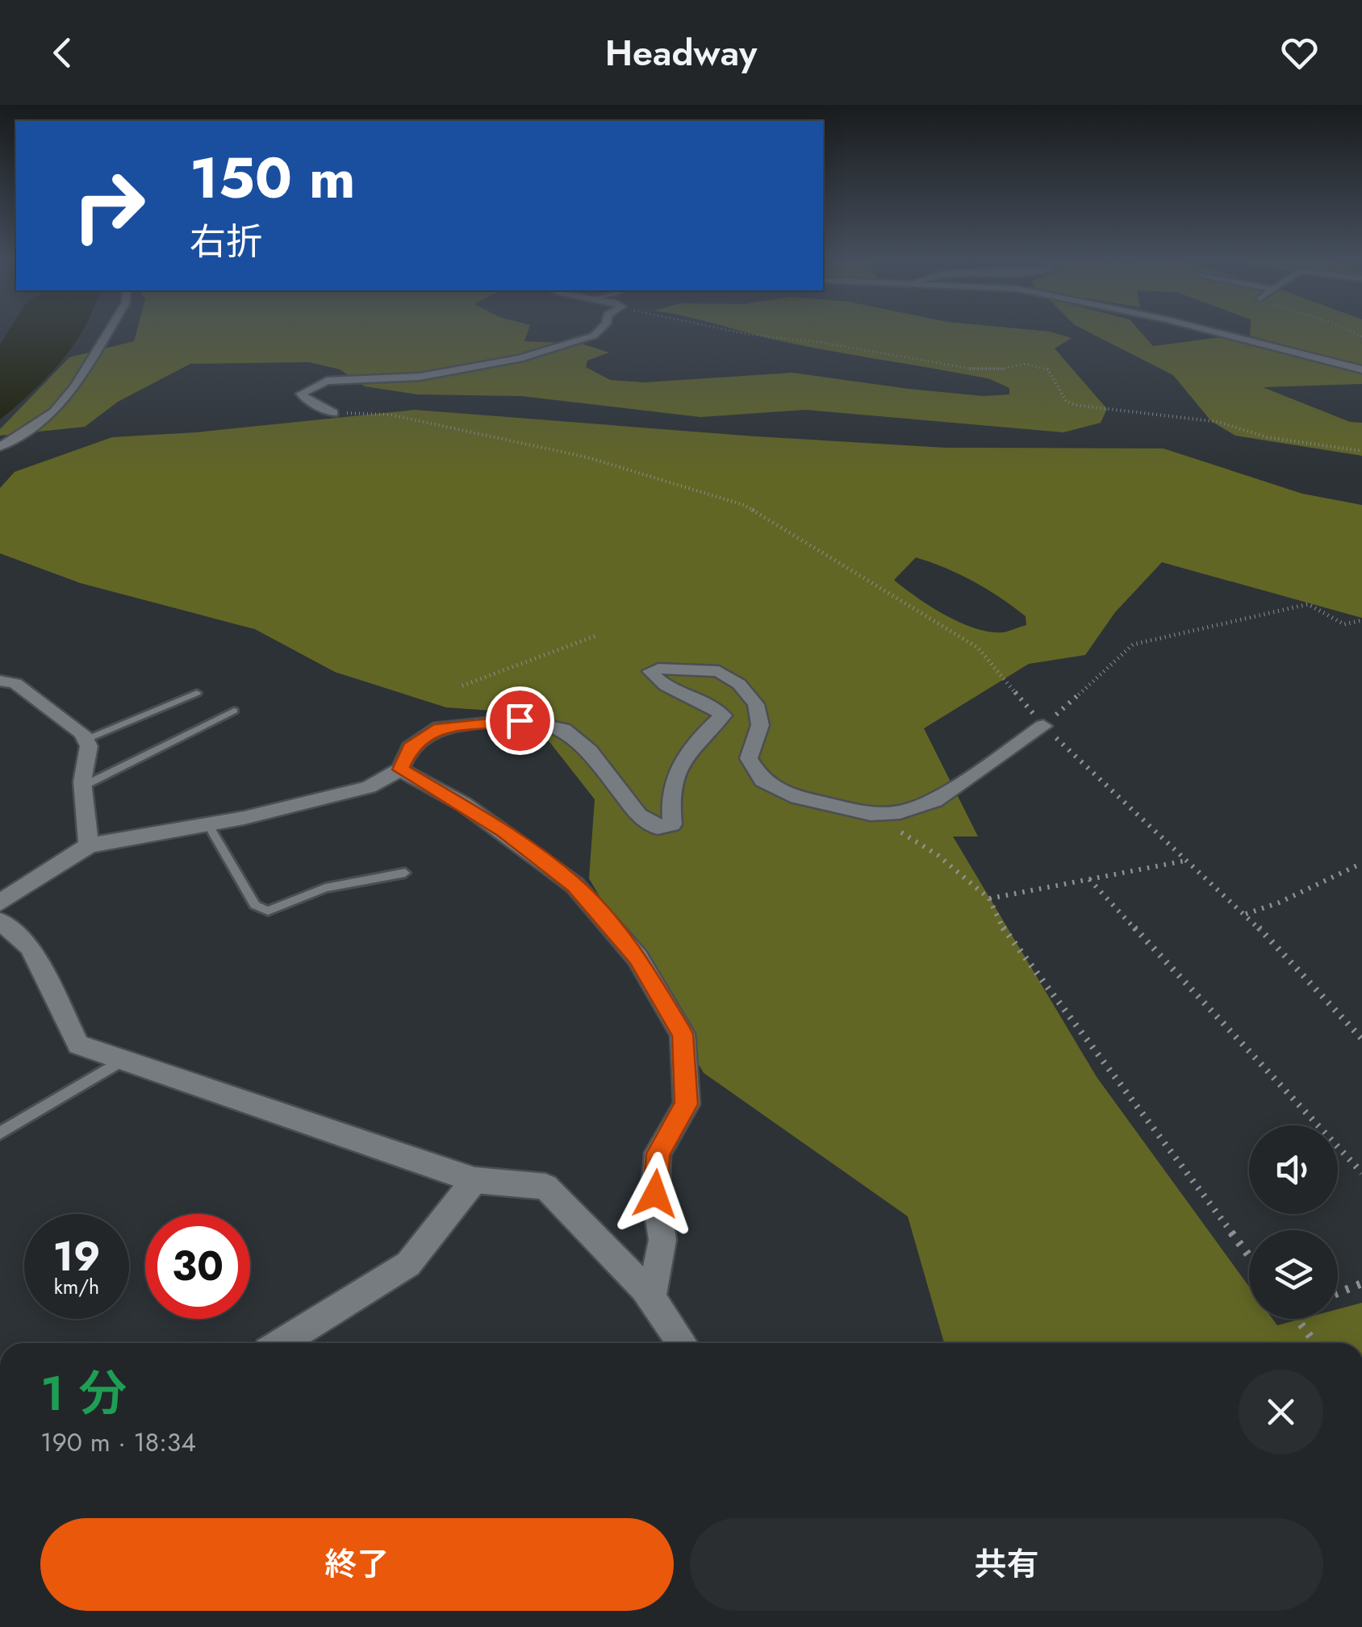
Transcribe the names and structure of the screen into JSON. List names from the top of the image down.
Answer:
{
  "page": {
    "header": "Headway",
    "turn": ["150 m", "右折"],
    "speed": "19 km/h",
    "limit": "30",
    "heading": ["1 分", "190 m · 18:34"],
    "buttons": ["終了", "共有"]
  }
}
